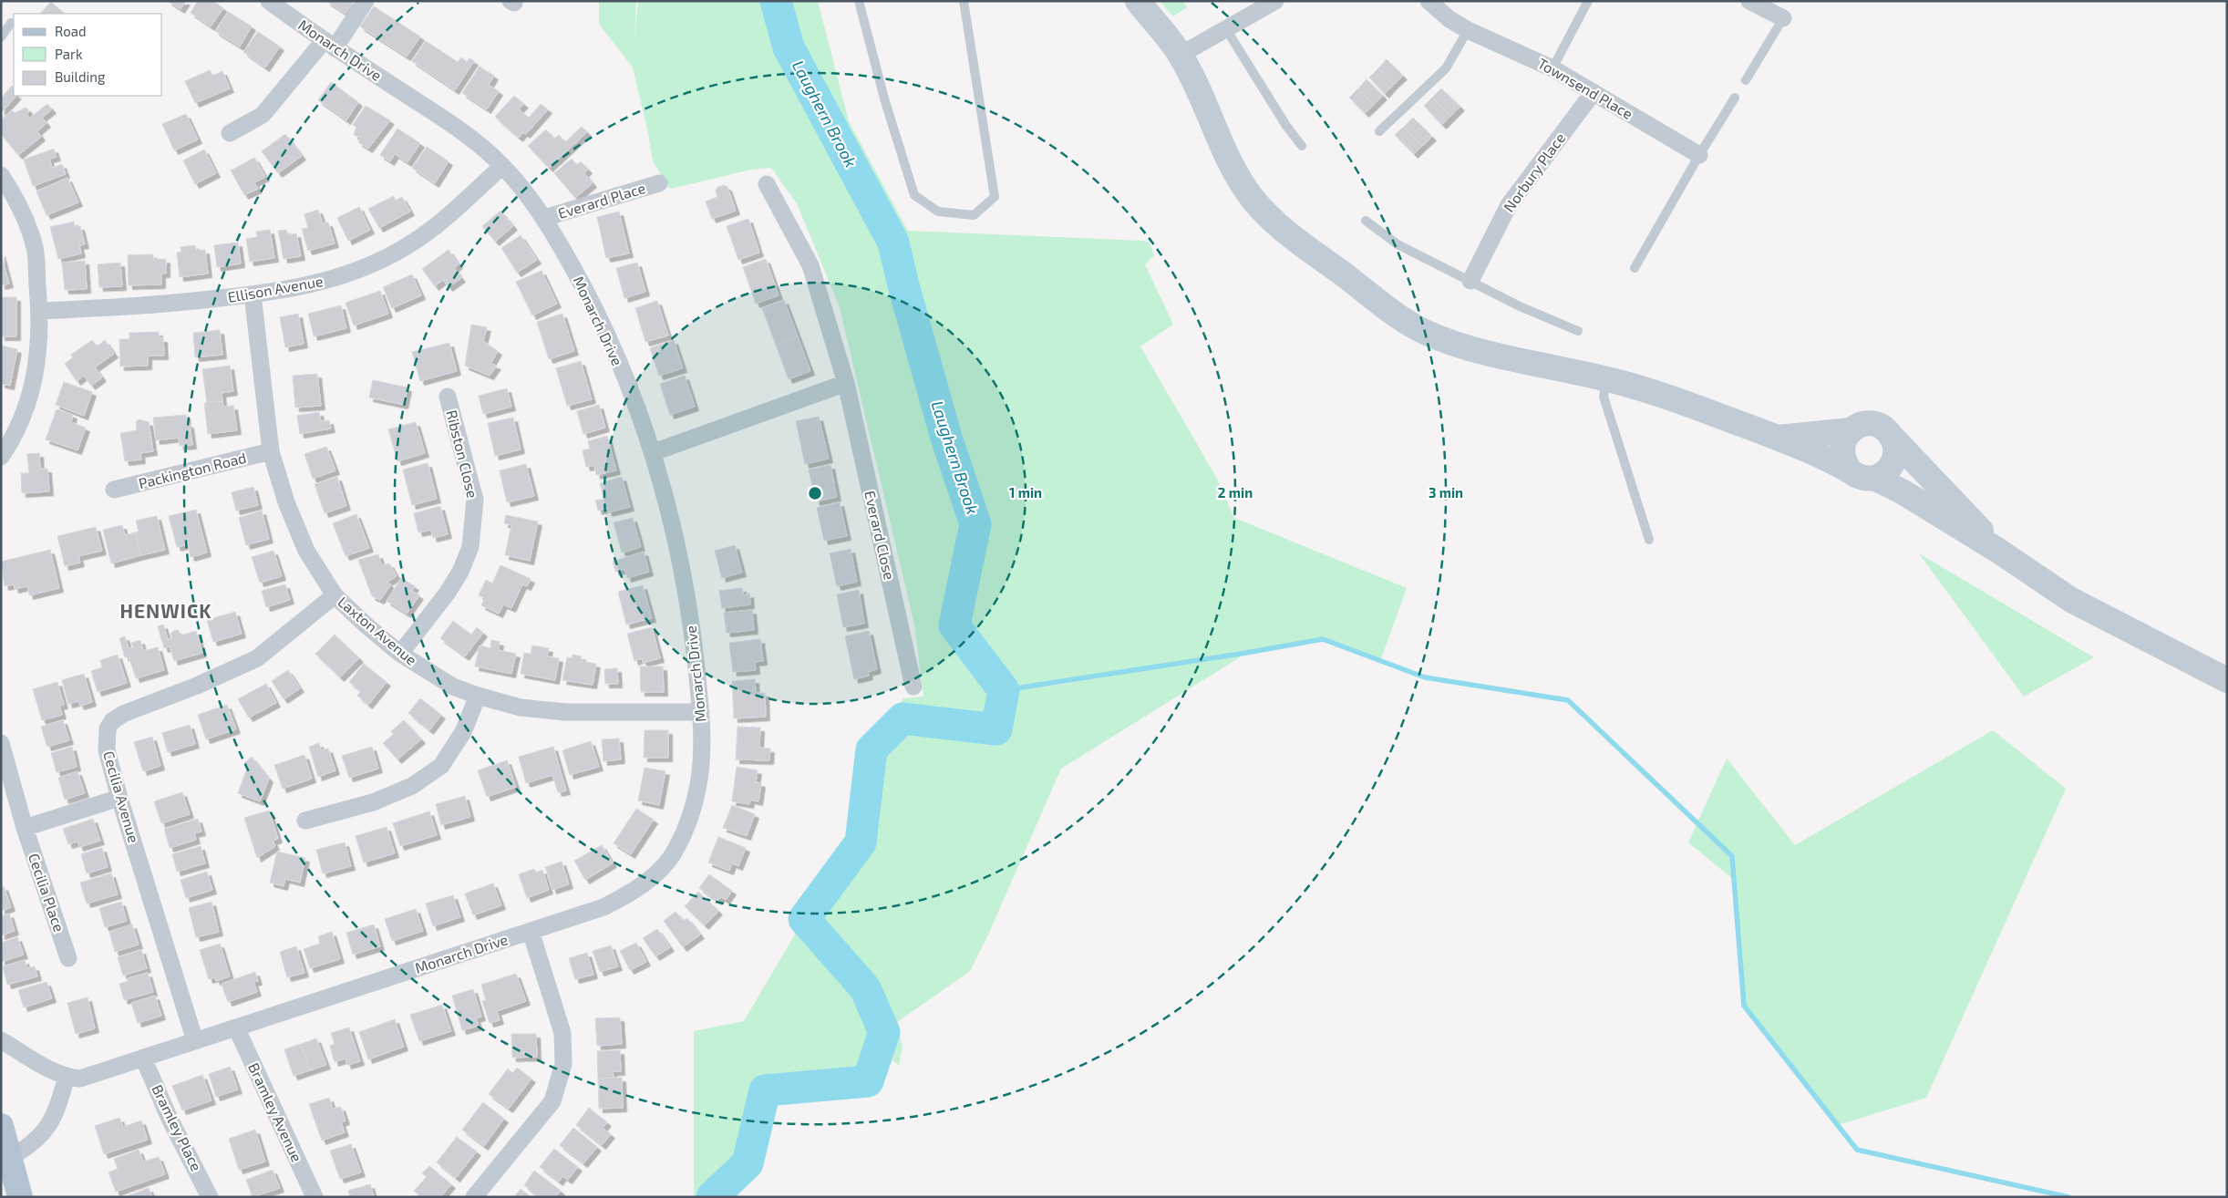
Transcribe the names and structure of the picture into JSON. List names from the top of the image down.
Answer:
{
  "streets": {
    "street": [
      "Monarch Drive",
      "Townsend Place",
      "Norbury Place",
      "Everard Place",
      "Ellison Avenue",
      "Ribston Close",
      "Packington Road",
      "Everard Close",
      "Laxton Avenue",
      "Cecilia Avenue",
      "Cecilia Place",
      "Bramley Avenue",
      "Bramley Place"
    ]
  },
  "crossings": [
    ["Monarch Drive", "Everard Place"],
    ["Monarch Drive", "Ellison Avenue"],
    ["Monarch Drive", "Laxton Avenue"],
    ["Monarch Drive", "Cecilia Avenue"],
    ["Monarch Drive", "Bramley Avenue"],
    ["Monarch Drive", "Bramley Place"],
    ["Townsend Place", "Norbury Place"],
    ["Ellison Avenue", "Laxton Avenue"],
    ["Ribston Close", "Laxton Avenue"],
    ["Packington Road", "Laxton Avenue"],
    ["Laxton Avenue", "Cecilia Avenue"]
  ],
  "districts": ["HENWICK"],
  "water": ["Laughern Brook"],
  "legend": ["Road", "Park", "Building"],
  "rings": ["1 min", "2 min", "3 min"]
}
